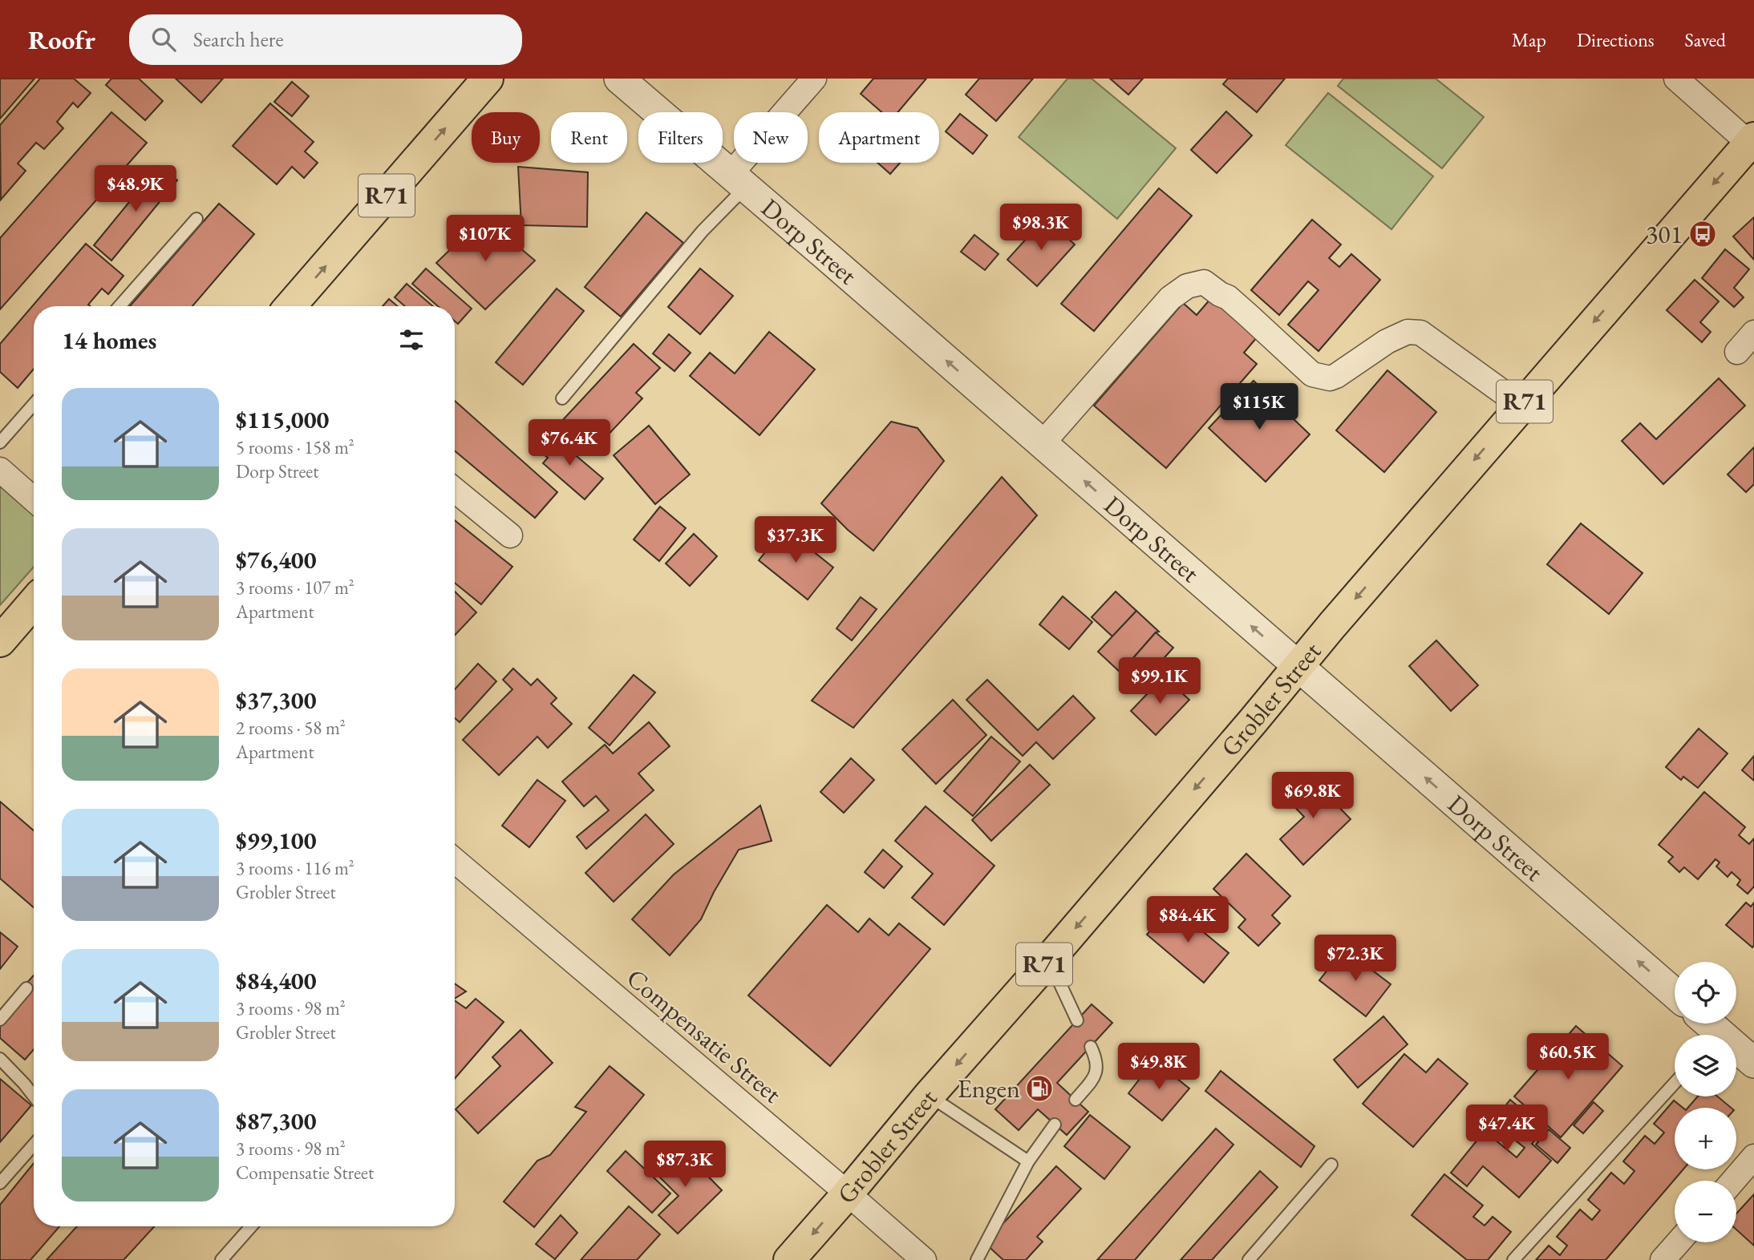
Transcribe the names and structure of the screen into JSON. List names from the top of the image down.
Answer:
{
  "streets": {
    "main road": ["R71", "Grobler Street"],
    "street": ["Dorp Street", "Compensatie Street"]
  },
  "crossings": [
    ["Dorp Street", "Grobler Street"],
    ["Grobler Street", "Compensatie Street"]
  ],
  "one_way": ["Dorp Street", "Grobler Street"],
  "places": {
    "bus stop": ["301"],
    "fuel station": ["Engen"]
  },
  "page": {
    "header": "Roofr",
    "search": "Search here",
    "nav": ["Map", "Directions", "Saved"],
    "chip": [
      "Buy",
      "Rent",
      "Filters",
      "New",
      "Apartment"
    ],
    "price": [
      "$48.9K",
      "$98.3K",
      "$107K",
      "$115K",
      "$76.4K",
      "$37.3K",
      "$99.1K",
      "$69.8K",
      "$84.4K",
      "$72.3K",
      "$60.5K",
      "$49.8K",
      "$47.4K",
      "$87.3K"
    ],
    "heading": "14 homes",
    "list": [
      {
        "name": "$115,000",
        "note": "5 rooms · 158 m² · Dorp Street"
      },
      {
        "name": "$76,400",
        "note": "3 rooms · 107 m² · Apartment"
      },
      {
        "name": "$37,300",
        "note": "2 rooms · 58 m² · Apartment"
      },
      {
        "name": "$99,100",
        "note": "3 rooms · 116 m² · Grobler Street"
      },
      {
        "name": "$84,400",
        "note": "3 rooms · 98 m² · Grobler Street"
      },
      {
        "name": "$87,300",
        "note": "3 rooms · 98 m² · Compensatie Street"
      }
    ],
    "map_buttons": ["+", "−"]
  }
}
